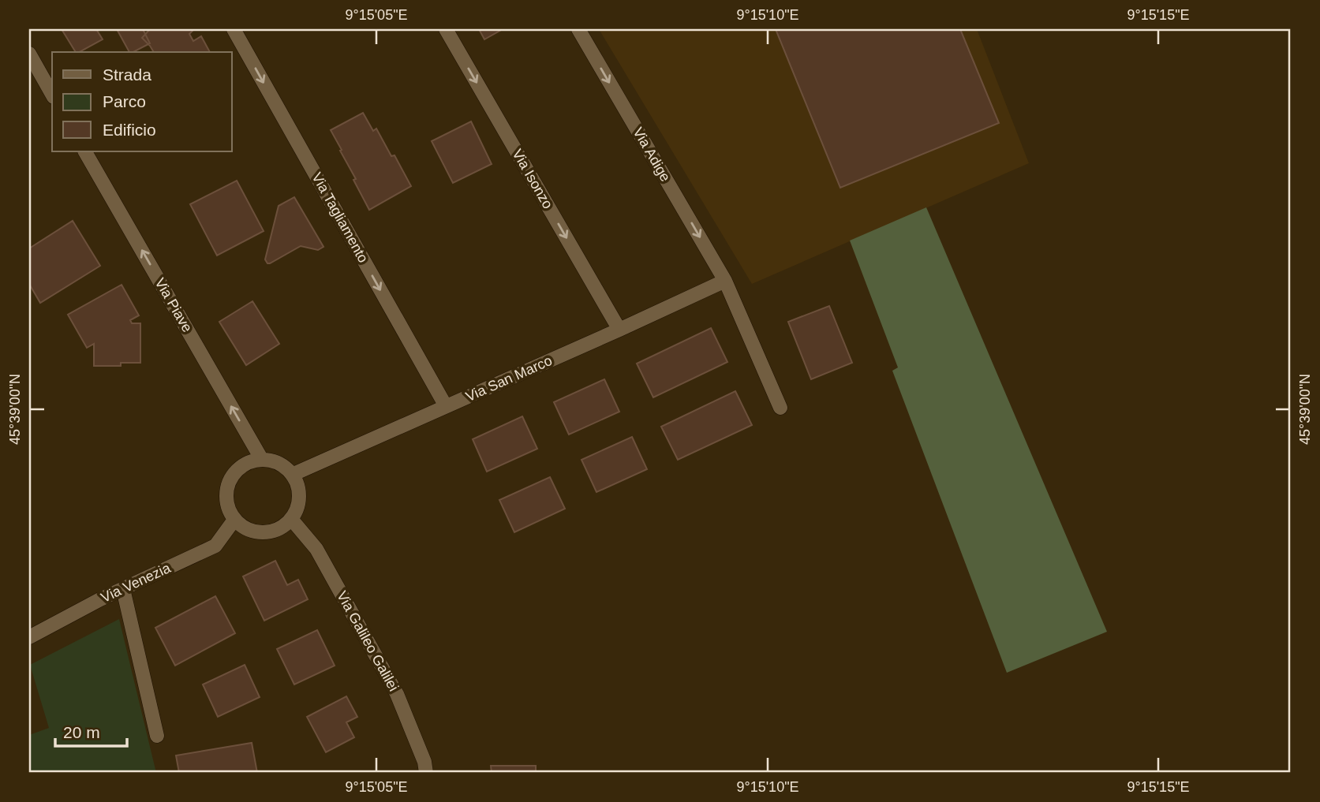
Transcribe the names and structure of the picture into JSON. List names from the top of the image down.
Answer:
{
  "streets": {
    "street": [
      "Via Adige",
      "Via Isonzo",
      "Via Tagliamento",
      "Via Piave",
      "Via San Marco",
      "Via Venezia",
      "Via Galileo Galilei"
    ]
  },
  "crossings": [
    ["Via Adige", "Via San Marco"],
    ["Via Isonzo", "Via San Marco"],
    ["Via Tagliamento", "Via San Marco"],
    ["Via Piave", "Via San Marco"],
    ["Via Piave", "Via Venezia"],
    ["Via Piave", "Via Galileo Galilei"],
    ["Via San Marco", "Via Venezia"],
    ["Via San Marco", "Via Galileo Galilei"],
    ["Via Venezia", "Via Galileo Galilei"]
  ],
  "one_way": [
    "Via Adige",
    "Via Isonzo",
    "Via Tagliamento",
    "Via Piave"
  ],
  "legend": ["Strada", "Parco", "Edificio"],
  "scale_bar": "20 m",
  "coordinates": [
    "9°15'05\"E",
    "9°15'10\"E",
    "9°15'15\"E",
    "45°39'00\"N"
  ]
}
